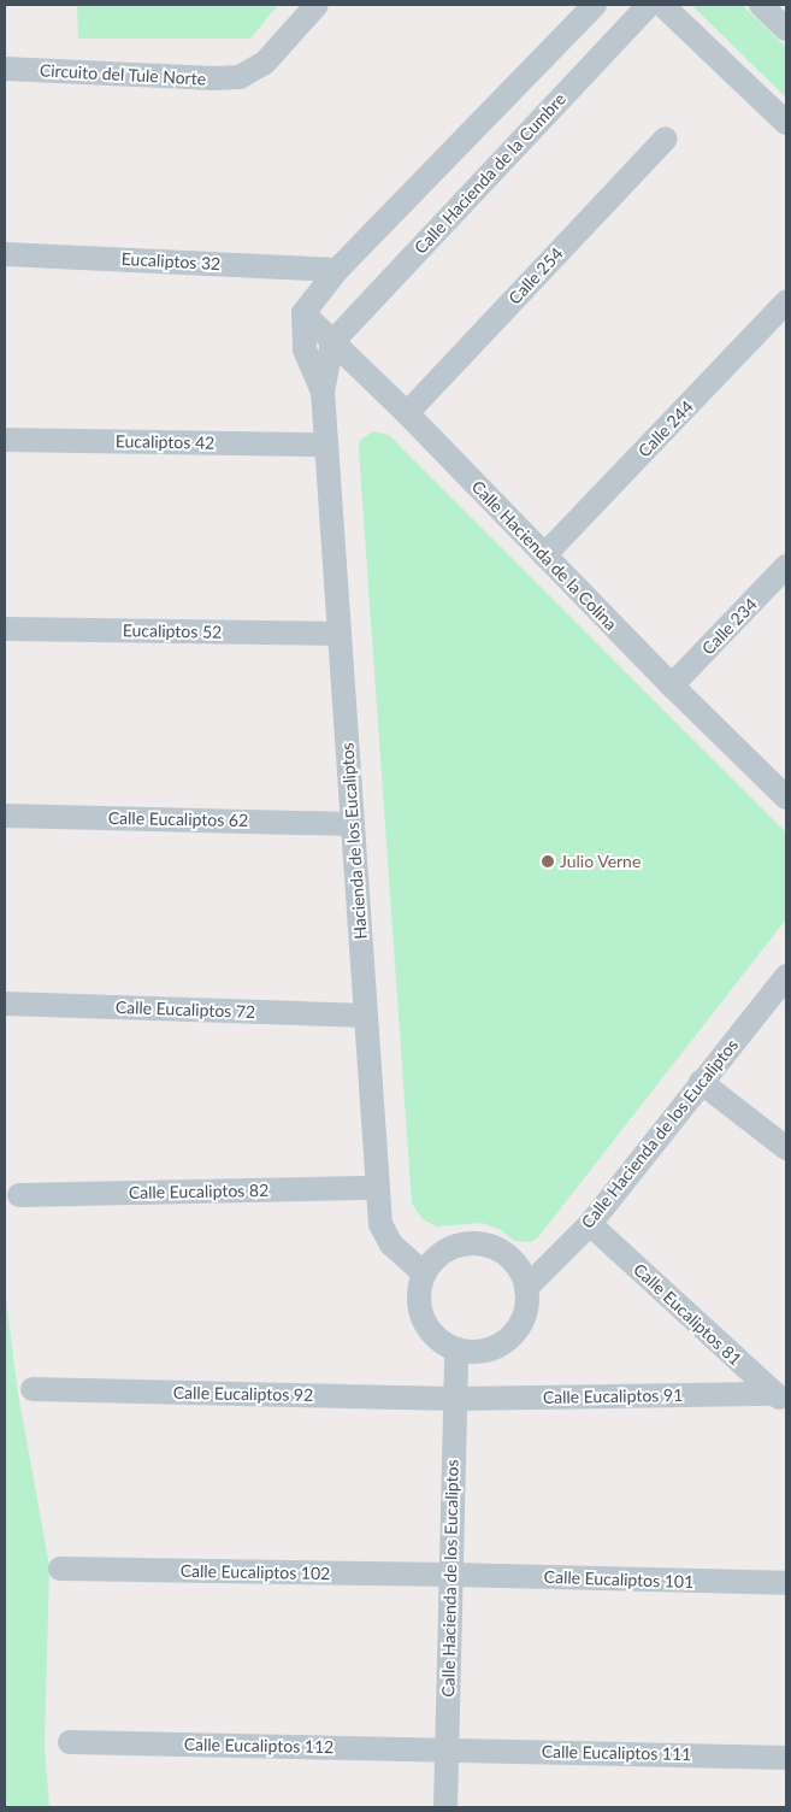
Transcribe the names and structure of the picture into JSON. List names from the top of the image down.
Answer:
{
  "streets": {
    "street": [
      "Circuito del Tule Norte",
      "Calle Hacienda de la Cumbre",
      "Eucaliptos 32",
      "Calle 254",
      "Calle 244",
      "Eucaliptos 42",
      "Calle Hacienda de la Colina",
      "Calle 234",
      "Eucaliptos 52",
      "Calle Eucaliptos 62",
      "Hacienda de los Eucaliptos",
      "Calle Eucaliptos 72",
      "Calle Hacienda de los Eucaliptos",
      "Calle Eucaliptos 82",
      "Calle Eucaliptos 81",
      "Calle Eucaliptos 92",
      "Calle Eucaliptos 91",
      "Calle Eucaliptos 102",
      "Calle Eucaliptos 101",
      "Calle Eucaliptos 112",
      "Calle Eucaliptos 111"
    ]
  },
  "crossings": [
    ["Calle Hacienda de la Cumbre", "Calle Hacienda de la Colina"],
    ["Calle Hacienda de la Cumbre", "Hacienda de los Eucaliptos"],
    ["Calle 254", "Calle Hacienda de la Colina"],
    ["Calle 244", "Calle Hacienda de la Colina"],
    ["Eucaliptos 42", "Hacienda de los Eucaliptos"],
    ["Calle Hacienda de la Colina", "Calle 234"],
    ["Calle Hacienda de la Colina", "Hacienda de los Eucaliptos"],
    ["Eucaliptos 52", "Hacienda de los Eucaliptos"],
    ["Calle Eucaliptos 62", "Hacienda de los Eucaliptos"],
    ["Hacienda de los Eucaliptos", "Calle Eucaliptos 72"],
    ["Hacienda de los Eucaliptos", "Calle Hacienda de los Eucaliptos"],
    ["Hacienda de los Eucaliptos", "Calle Eucaliptos 82"],
    ["Calle Hacienda de los Eucaliptos", "Calle Eucaliptos 81"],
    ["Calle Hacienda de los Eucaliptos", "Calle Eucaliptos 92"],
    ["Calle Hacienda de los Eucaliptos", "Calle Eucaliptos 91"],
    ["Calle Hacienda de los Eucaliptos", "Calle Eucaliptos 102"],
    ["Calle Hacienda de los Eucaliptos", "Calle Eucaliptos 101"],
    ["Calle Hacienda de los Eucaliptos", "Calle Eucaliptos 112"],
    ["Calle Hacienda de los Eucaliptos", "Calle Eucaliptos 111"],
    ["Calle Eucaliptos 81", "Calle Eucaliptos 91"],
    ["Calle Eucaliptos 92", "Calle Eucaliptos 91"],
    ["Calle Eucaliptos 102", "Calle Eucaliptos 101"],
    ["Calle Eucaliptos 112", "Calle Eucaliptos 111"]
  ],
  "places": ["Julio Verne"]
}
